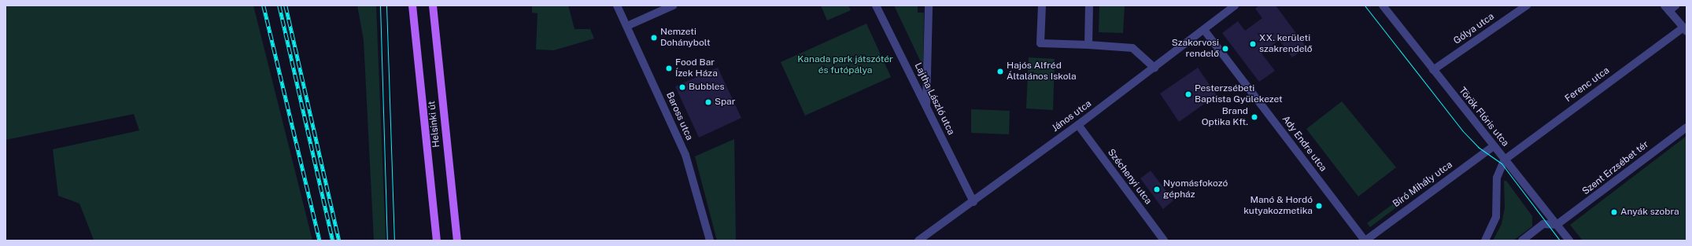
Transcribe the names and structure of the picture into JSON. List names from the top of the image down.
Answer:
{
  "streets": {
    "main road": ["Helsinki út"],
    "street": [
      "Gólya utca",
      "Ferenc utca",
      "Lajtha László utca",
      "Baross utca",
      "János utca",
      "Török Flóris utca",
      "Ady Endre utca",
      "Szent Erzsébet tér",
      "Széchenyi utca",
      "Bíró Mihály utca"
    ]
  },
  "crossings": [
    ["Gólya utca", "Török Flóris utca"],
    ["Ferenc utca", "Török Flóris utca"],
    ["Lajtha László utca", "János utca"],
    ["János utca", "Ady Endre utca"],
    ["János utca", "Széchenyi utca"],
    ["Török Flóris utca", "Szent Erzsébet tér"],
    ["Török Flóris utca", "Bíró Mihály utca"],
    ["Ady Endre utca", "Bíró Mihály utca"]
  ],
  "parks": ["Kanada park játszótér és futópálya"],
  "places": [
    "Nemzeti Dohánybolt",
    "XX. kerületi szakrendelő",
    "Szakorvosi rendelő",
    "Food Bar Ízek Háza",
    "Hajós Alfréd Általános Iskola",
    "Bubbles",
    "Pesterzsébeti Baptista Gyülekezet",
    "Spar",
    "Brand Optika Kft.",
    "Nyomásfokozó gépház",
    "Manó & Hordó kutyakozmetika",
    "Anyák szobra"
  ]
}
